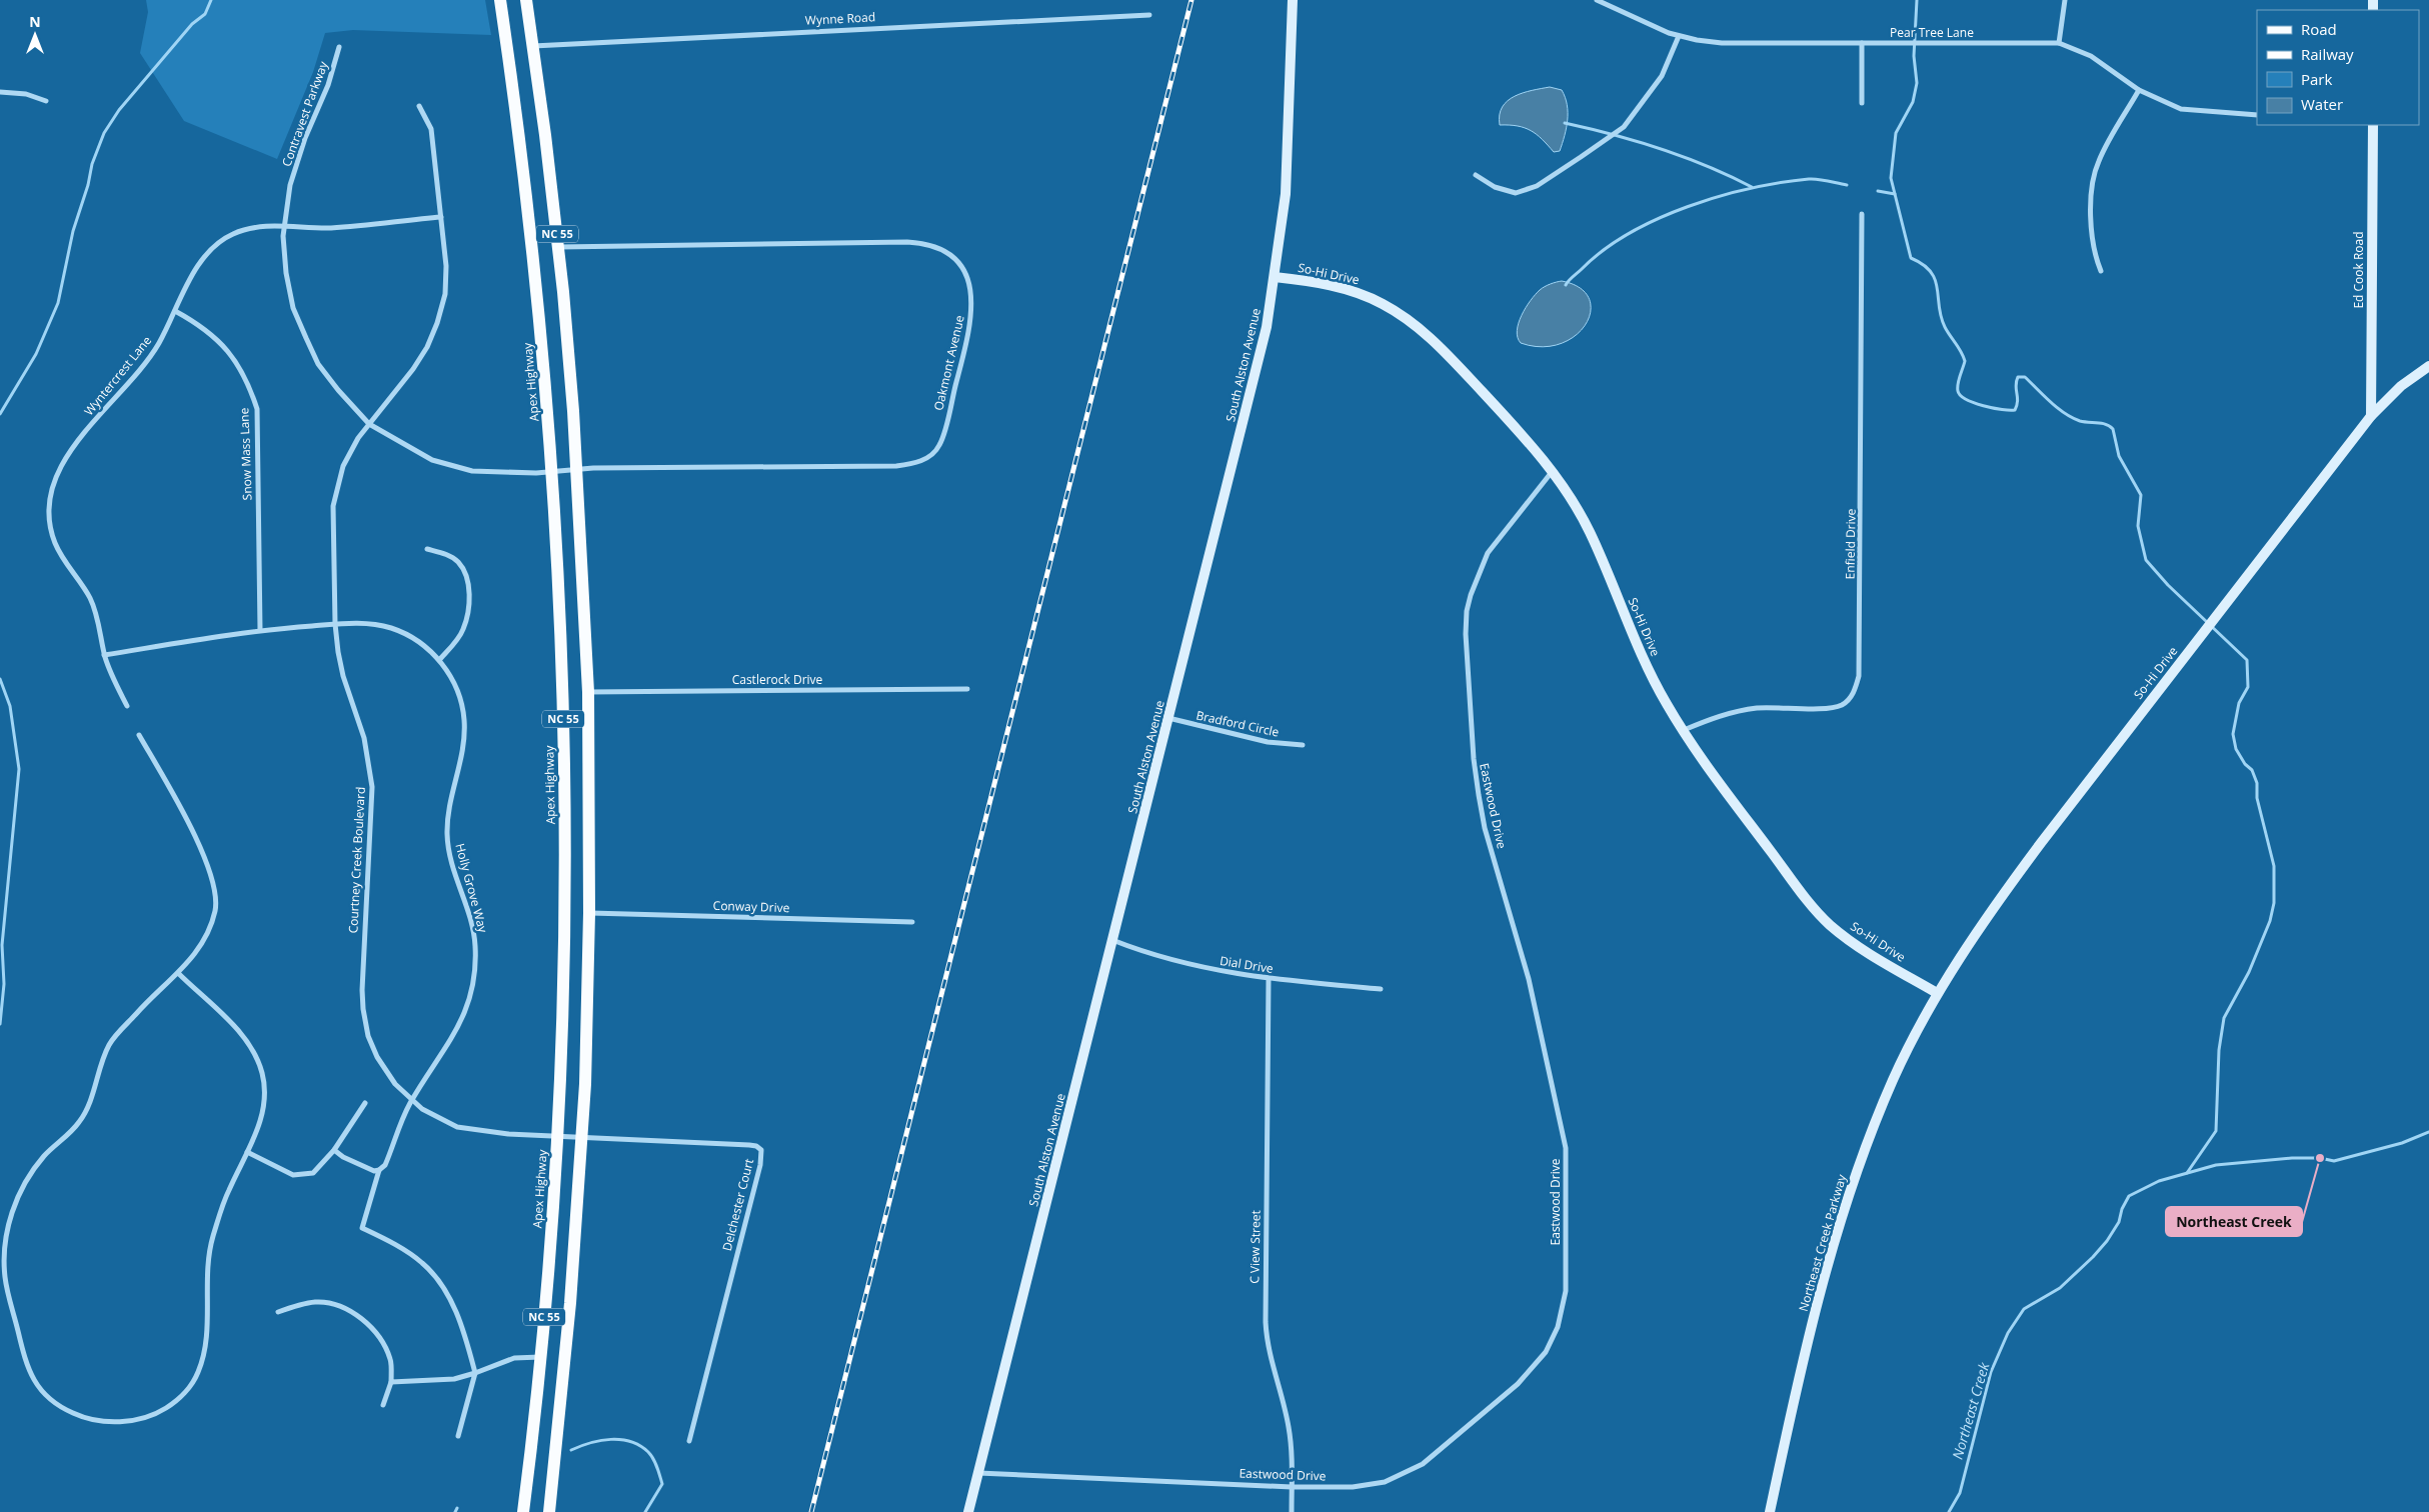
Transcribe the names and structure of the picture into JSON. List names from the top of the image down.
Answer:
{
  "streets": {
    "main road": ["NC 55", "Apex Highway"],
    "street": [
      "Wynne Road",
      "Pear Tree Lane",
      "Contravest Parkway",
      "Ed Cook Road",
      "So-Hi Drive",
      "Oakmont Avenue",
      "South Alston Avenue",
      "Wyntercrest Lane",
      "Snow Mass Lane",
      "Enfield Drive",
      "Castlerock Drive",
      "Bradford Circle",
      "Eastwood Drive",
      "Courtney Creek Boulevard",
      "Holly Grove Way",
      "Conway Drive",
      "Dial Drive",
      "Delchester Court",
      "Northeast Creek Parkway",
      "C View Street"
    ]
  },
  "crossings": [
    ["Wynne Road", "NC 55"],
    ["Contravest Parkway", "NC 55"],
    ["Contravest Parkway", "Oakmont Avenue"],
    ["Contravest Parkway", "Wyntercrest Lane"],
    ["Contravest Parkway", "Apex Highway"],
    ["Contravest Parkway", "Courtney Creek Boulevard"],
    ["NC 55", "Oakmont Avenue"],
    ["NC 55", "Castlerock Drive"],
    ["NC 55", "Courtney Creek Boulevard"],
    ["NC 55", "Conway Drive"],
    ["NC 55", "Delchester Court"],
    ["Ed Cook Road", "So-Hi Drive"],
    ["So-Hi Drive", "South Alston Avenue"],
    ["So-Hi Drive", "Enfield Drive"],
    ["So-Hi Drive", "Eastwood Drive"],
    ["So-Hi Drive", "Northeast Creek Parkway"],
    ["South Alston Avenue", "Bradford Circle"],
    ["South Alston Avenue", "Eastwood Drive"],
    ["South Alston Avenue", "Dial Drive"],
    ["Wyntercrest Lane", "Snow Mass Lane"],
    ["Wyntercrest Lane", "Courtney Creek Boulevard"],
    ["Wyntercrest Lane", "Holly Grove Way"],
    ["Apex Highway", "Courtney Creek Boulevard"],
    ["Snow Mass Lane", "Holly Grove Way"],
    ["Eastwood Drive", "C View Street"],
    ["Courtney Creek Boulevard", "Holly Grove Way"],
    ["Courtney Creek Boulevard", "Delchester Court"],
    ["Dial Drive", "C View Street"]
  ],
  "water": ["Northeast Creek"],
  "places": ["Northeast Creek"],
  "legend": [
    "Road",
    "Railway",
    "Park",
    "Water"
  ],
  "north": "top"
}
